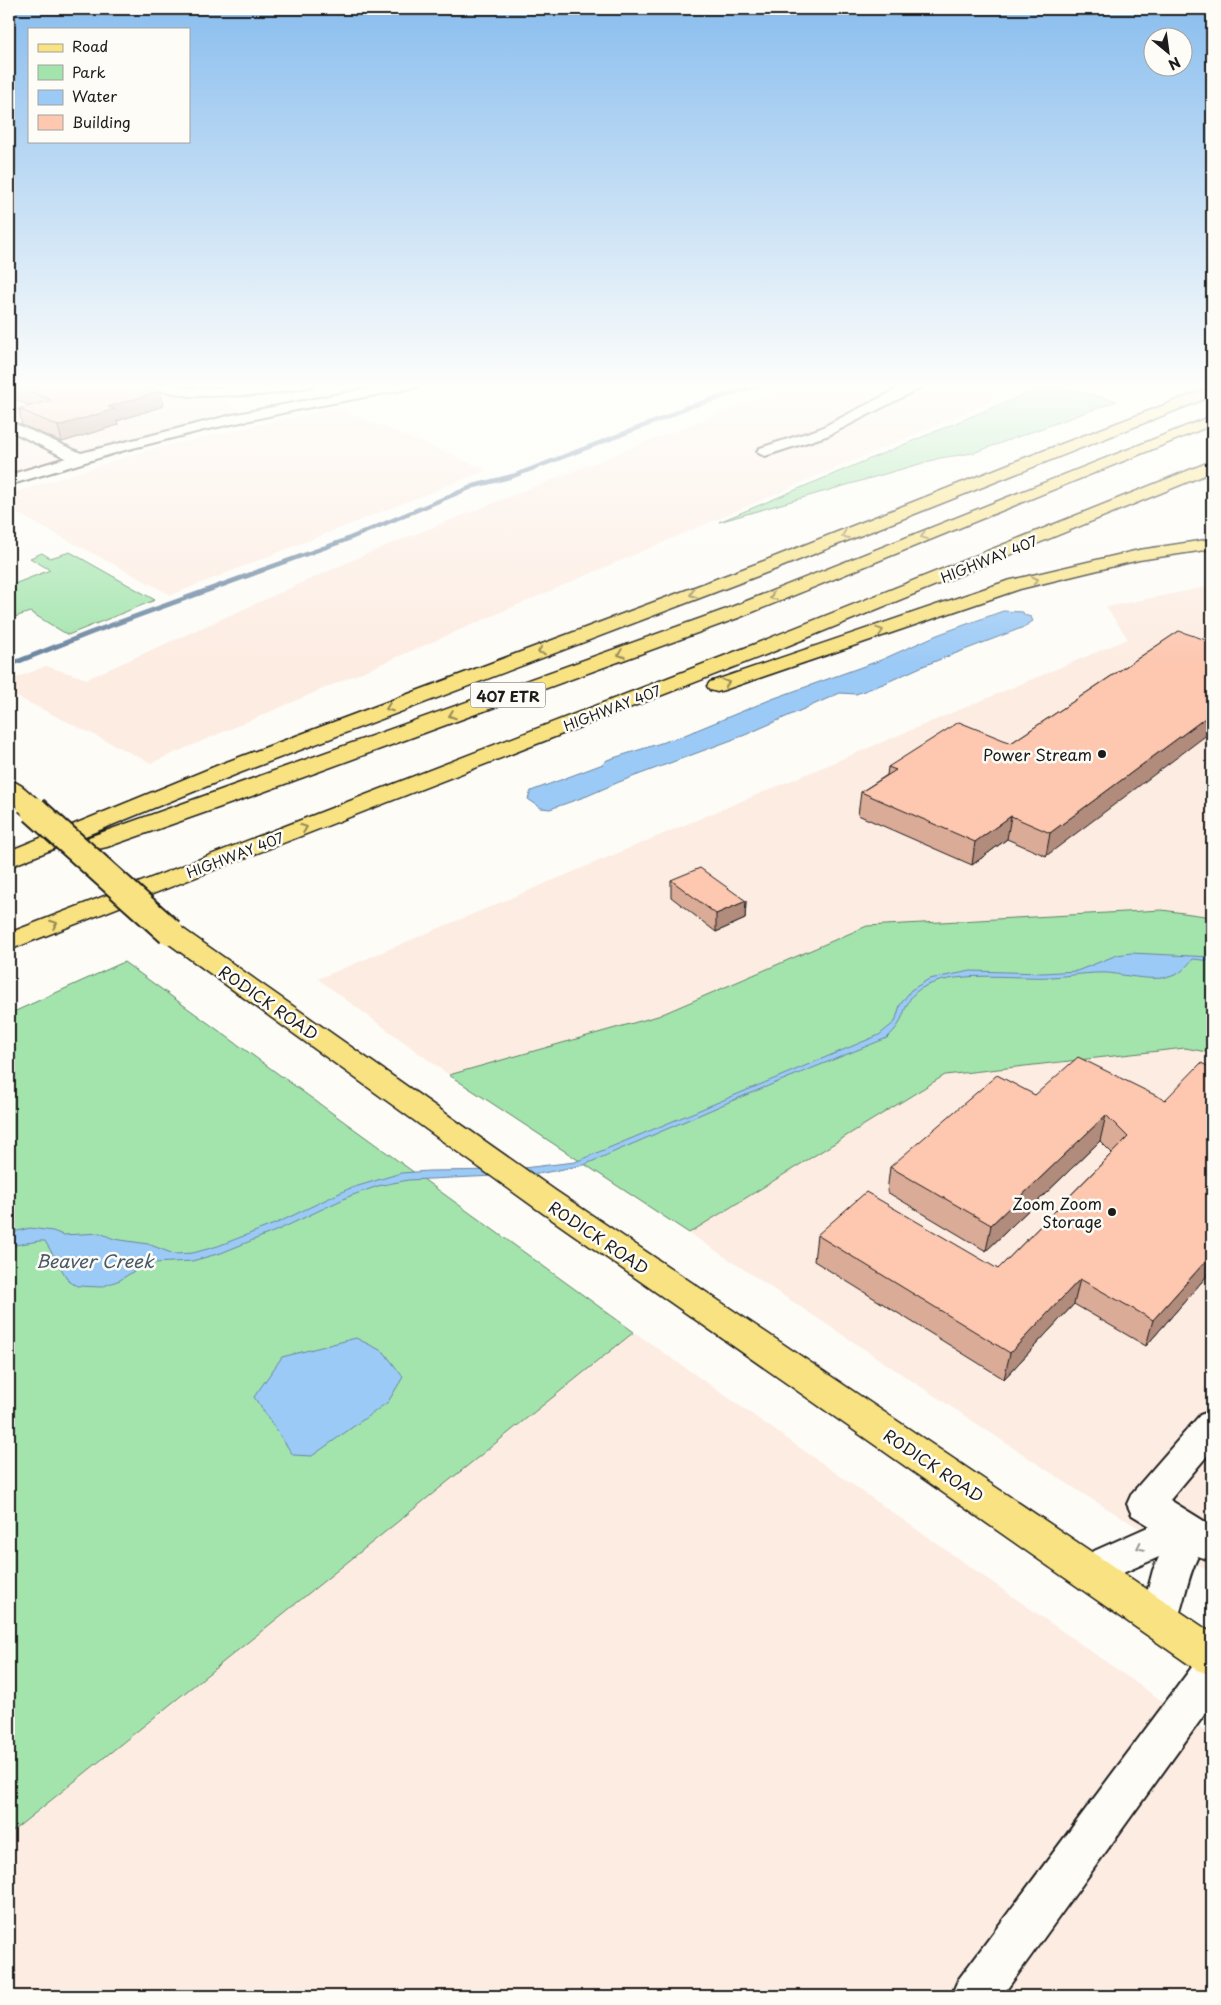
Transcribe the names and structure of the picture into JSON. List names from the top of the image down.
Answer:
{
  "streets": {
    "main road": ["HIGHWAY 407", "407 ETR", "RODICK ROAD"]
  },
  "water": ["Beaver Creek"],
  "places": ["Power Stream", "Zoom Zoom Storage"],
  "legend": [
    "Road",
    "Park",
    "Water",
    "Building"
  ],
  "north": "bottom right"
}
